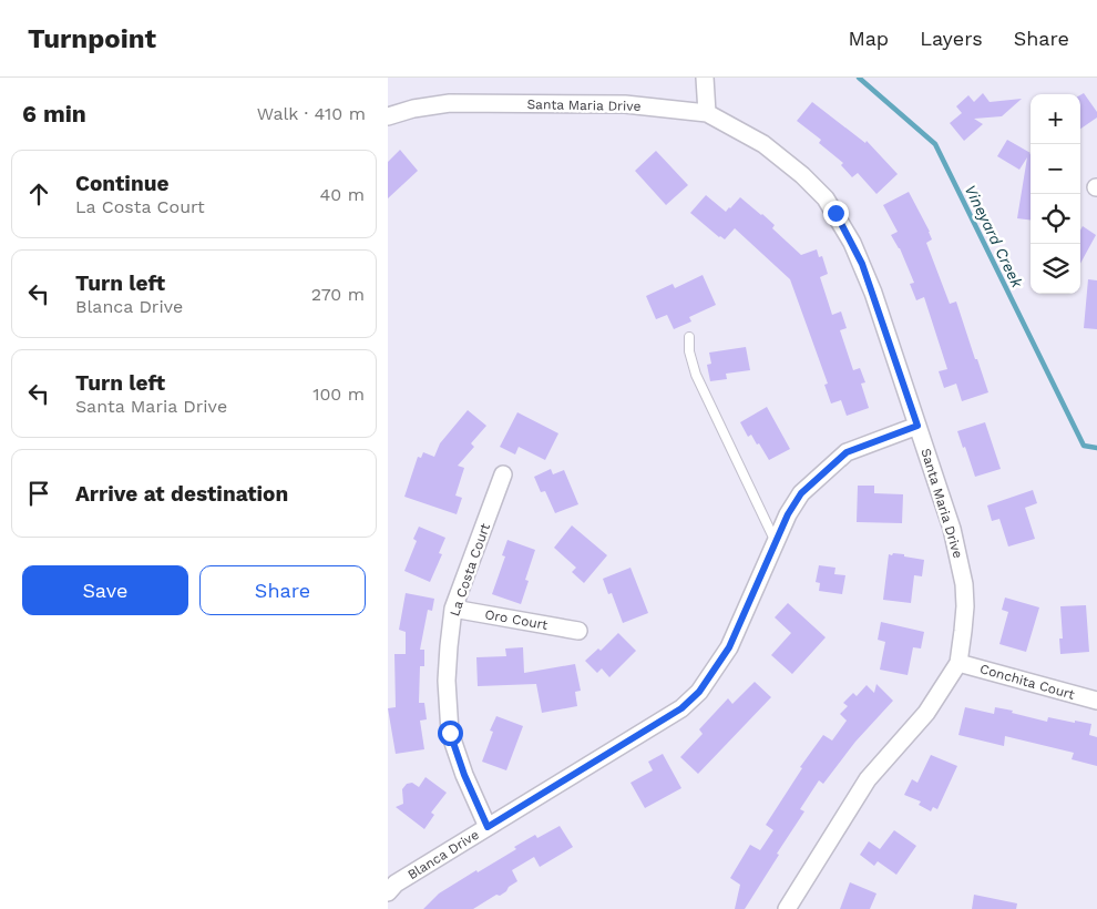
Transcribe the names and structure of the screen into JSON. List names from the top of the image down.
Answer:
{
  "streets": {
    "street": [
      "Santa Maria Drive",
      "La Costa Court",
      "Oro Court",
      "Conchita Court",
      "Blanca Drive"
    ]
  },
  "crossings": [
    ["Santa Maria Drive", "Conchita Court"],
    ["Santa Maria Drive", "Blanca Drive"],
    ["La Costa Court", "Oro Court"],
    ["La Costa Court", "Blanca Drive"]
  ],
  "water": ["Vineyard Creek"],
  "page": {
    "header": "Turnpoint",
    "nav": ["Map", "Layers", "Share"],
    "heading": ["6 min", "Walk · 410 m"],
    "map_buttons": ["+", "−"],
    "list": [
      ["Continue", "La Costa Court", "40 m"],
      ["Turn left", "Blanca Drive", "270 m"],
      ["Turn left", "Santa Maria Drive", "100 m"],
      "Arrive at destination"
    ],
    "buttons": ["Save", "Share"]
  }
}
